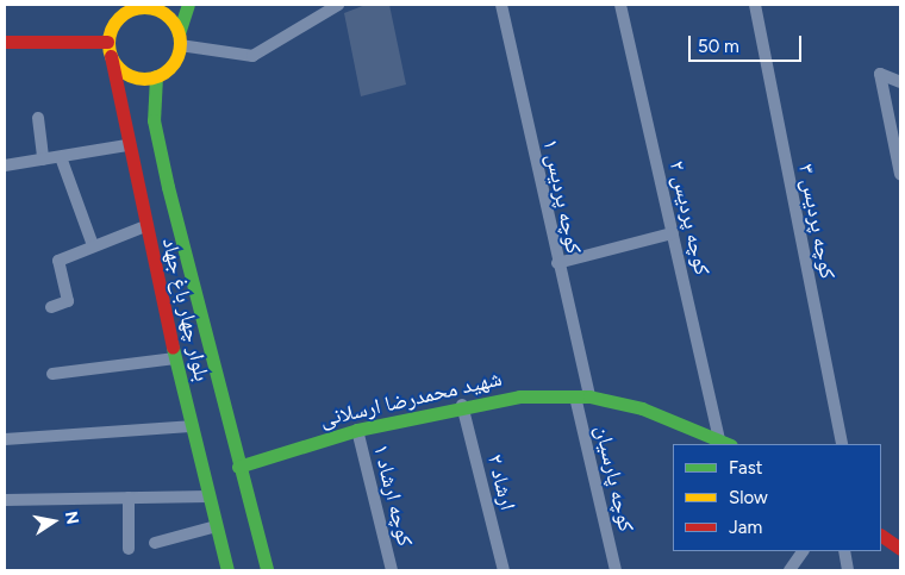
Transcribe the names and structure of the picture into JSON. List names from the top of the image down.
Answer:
{
  "streets": {
    "street": [
      "کوچه پردیس ۱",
      "کوچه پردیس ۲",
      "کوچه پردیس ۳",
      "بلوار چهار باغ جهاد",
      "شهید محمدرضا ارسلانی",
      "کوچه پارسیان",
      "ارشاد ۲",
      "کوچه ارشاد ۱"
    ]
  },
  "crossings": [
    ["کوچه پردیس ۱", "شهید محمدرضا ارسلانی"],
    ["کوچه پردیس ۱", "کوچه پارسیان"],
    ["کوچه پردیس ۲", "شهید محمدرضا ارسلانی"],
    ["بلوار چهار باغ جهاد", "شهید محمدرضا ارسلانی"],
    ["شهید محمدرضا ارسلانی", "کوچه پارسیان"],
    ["شهید محمدرضا ارسلانی", "ارشاد ۲"],
    ["شهید محمدرضا ارسلانی", "کوچه ارشاد ۱"]
  ],
  "legend": ["Fast", "Slow", "Jam"],
  "scale_bar": "50 m",
  "north": "right"
}
